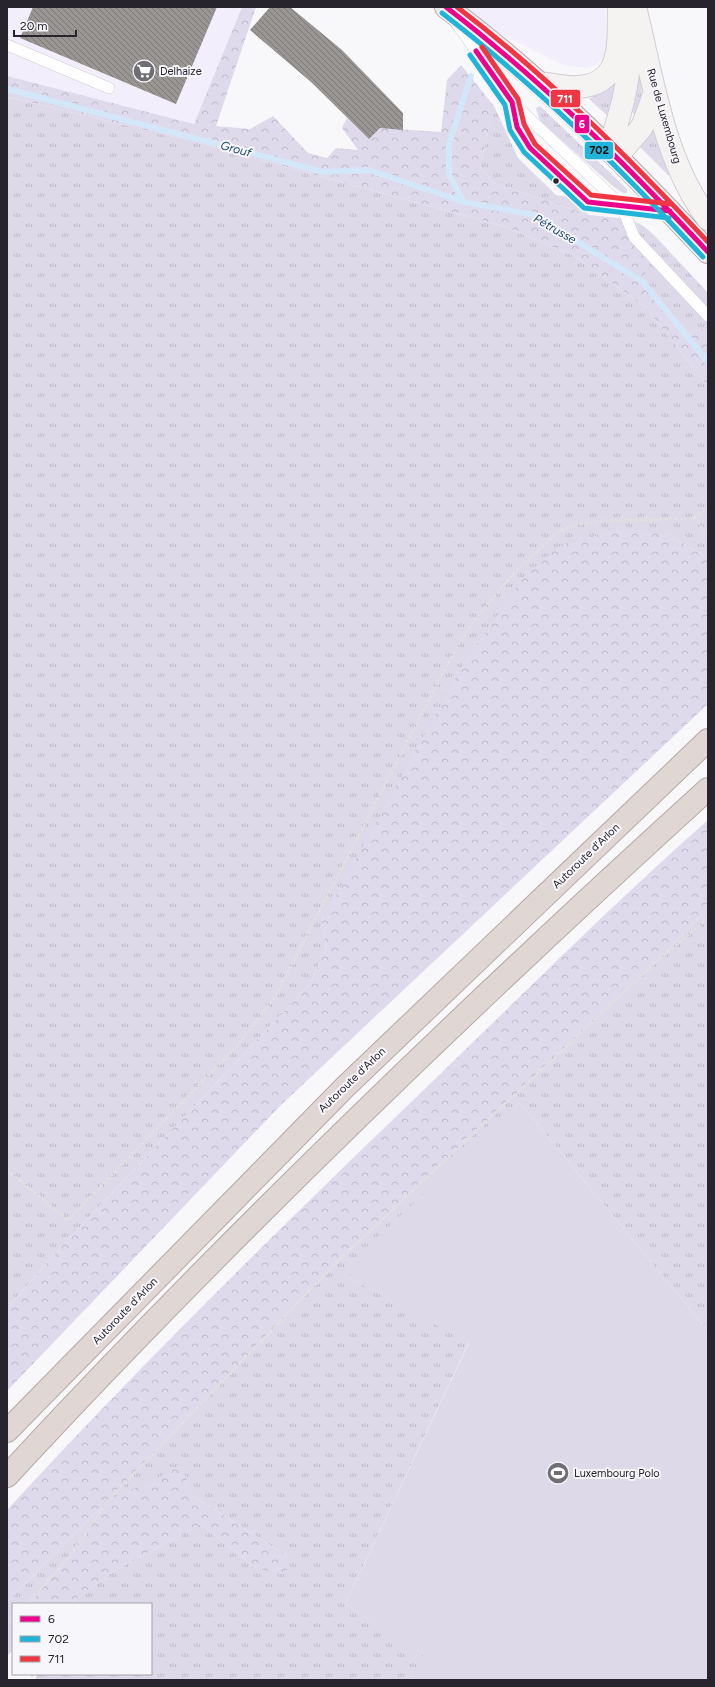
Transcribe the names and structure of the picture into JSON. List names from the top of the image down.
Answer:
{
  "streets": {
    "highway": ["Autoroute d'Arlon"],
    "main road": ["Rue de Luxembourg"]
  },
  "water": ["Grouf", "Pétrusse"],
  "places": {
    "supermarket": ["Delhaize"],
    "sports": ["Luxembourg Polo"]
  },
  "lines": ["transit line 6", "transit line 711", "transit line 702"],
  "legend": ["6", "702", "711"],
  "scale_bar": "20 m"
}
